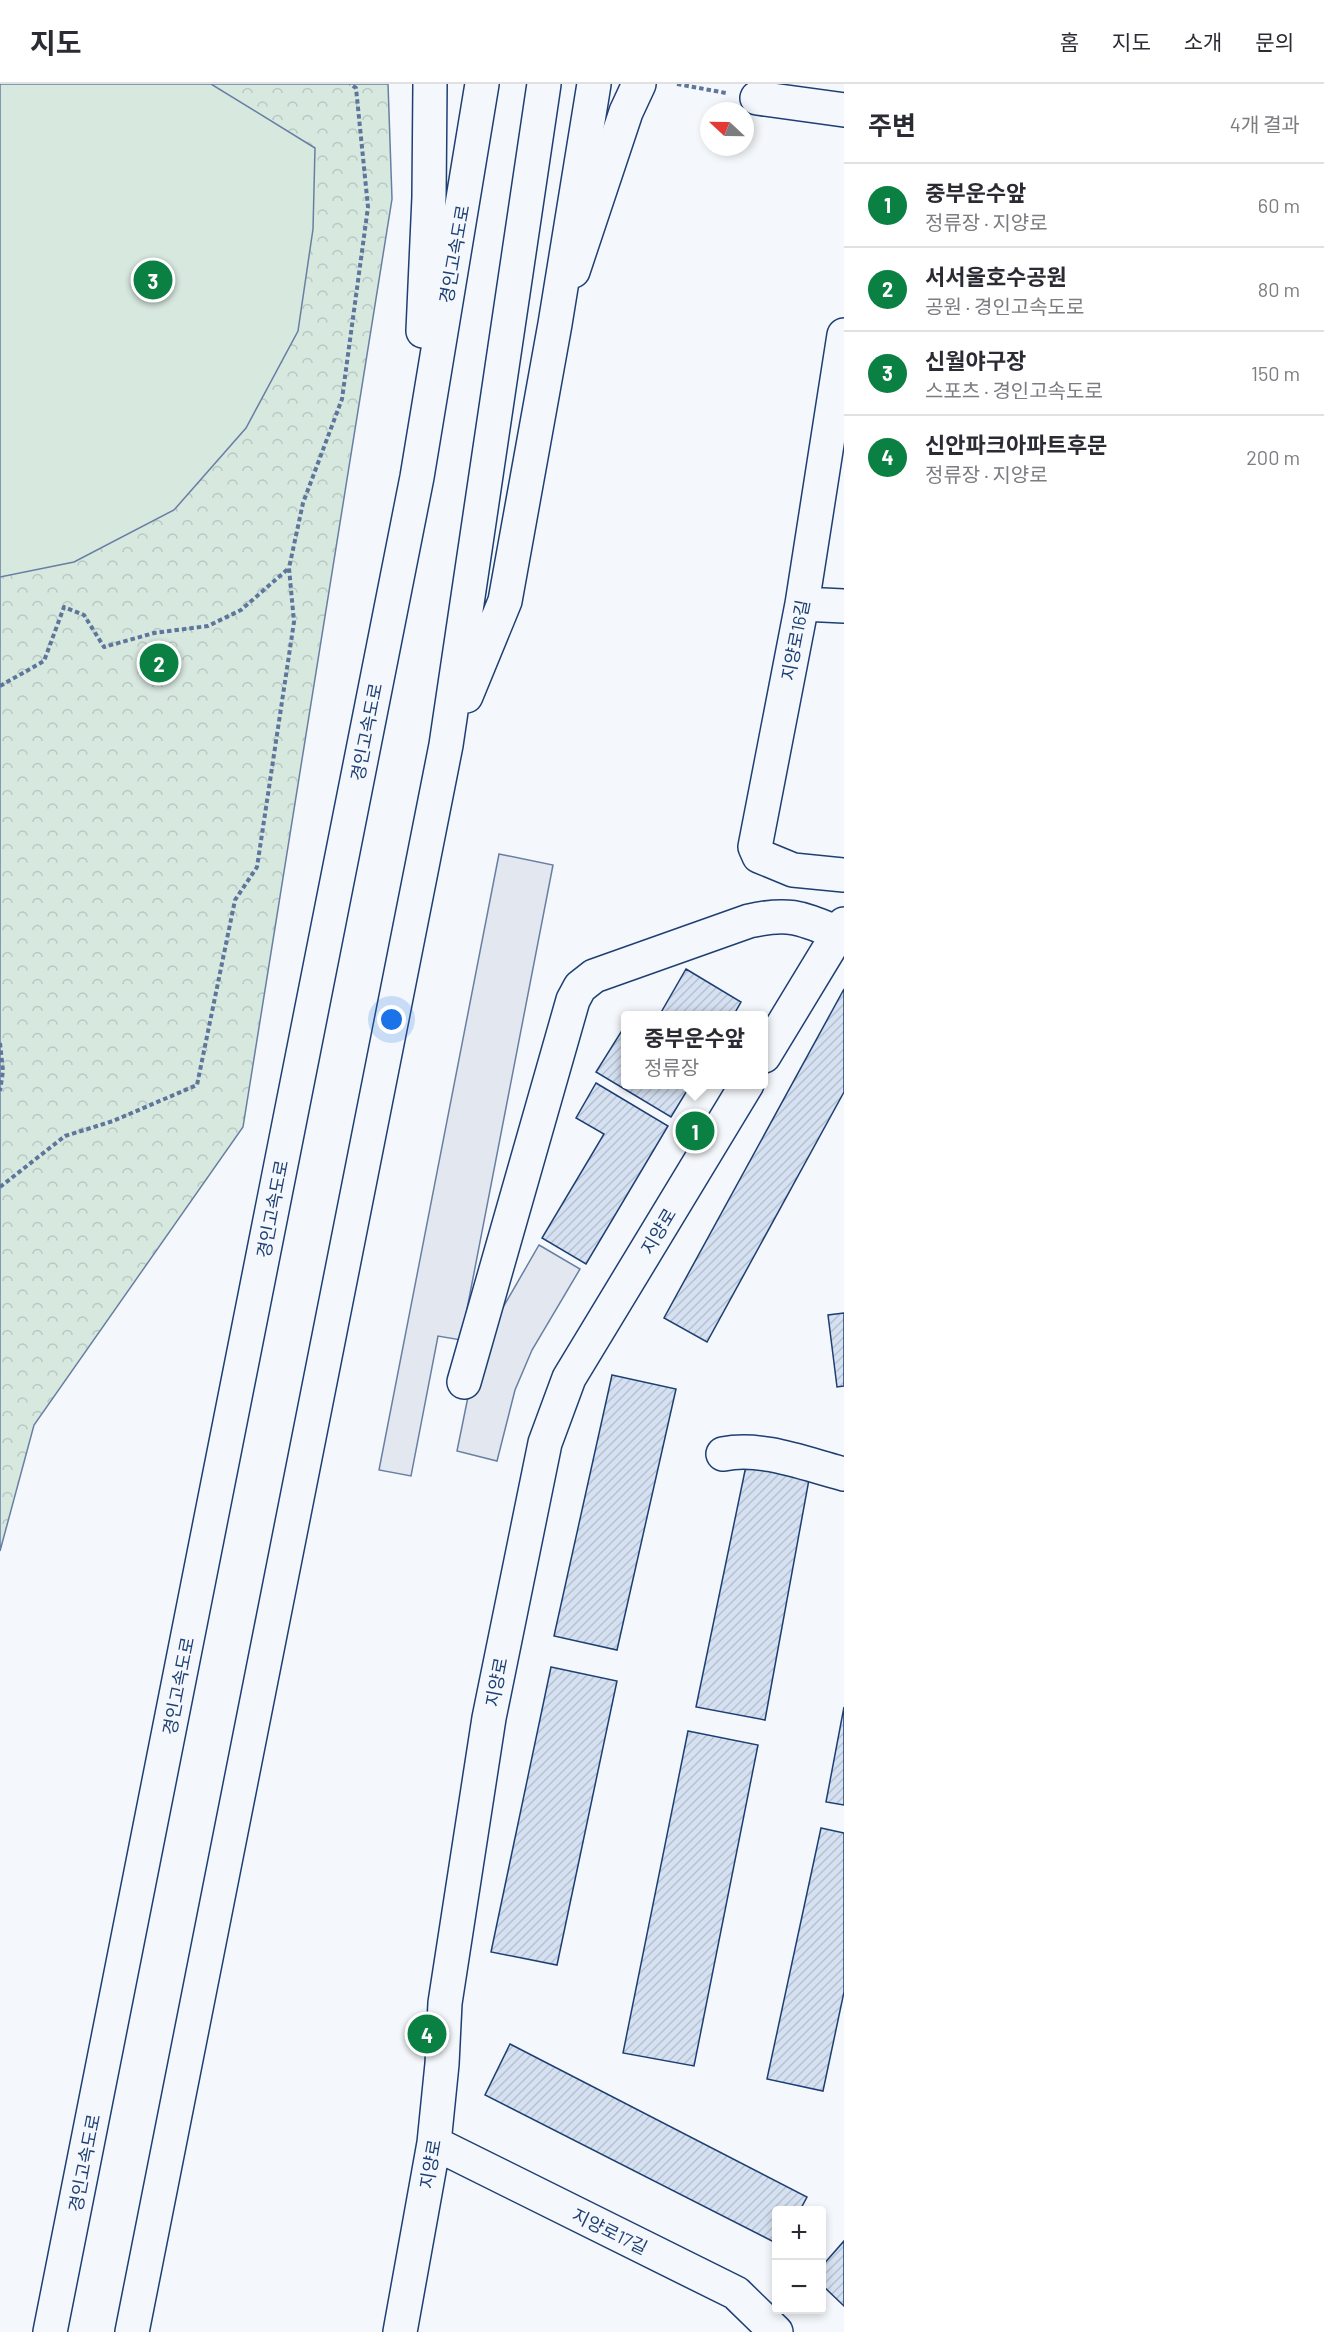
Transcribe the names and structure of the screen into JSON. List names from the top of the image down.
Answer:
{
  "streets": {
    "main road": [
      "경인고속도로",
      "지양로16길",
      "지양로",
      "지양로17길"
    ]
  },
  "crossings": [
    ["지양로", "지양로17길"]
  ],
  "north": "left",
  "page": {
    "header": "지도",
    "nav": [
      "홈",
      "지도",
      "소개",
      "문의"
    ],
    "heading": ["주변", "4개 결과"],
    "list": [
      {
        "mark": "1",
        "name": "중부운수앞",
        "note": "정류장 · 지양로",
        "value": "60 m"
      },
      {
        "mark": "2",
        "name": "서서울호수공원",
        "note": "공원 · 경인고속도로",
        "value": "80 m"
      },
      {
        "mark": "3",
        "name": "신월야구장",
        "note": "스포츠 · 경인고속도로",
        "value": "150 m"
      },
      {
        "mark": "4",
        "name": "신안파크아파트후문",
        "note": "정류장 · 지양로",
        "value": "200 m"
      }
    ],
    "pins": [
      "3",
      "2",
      "1",
      "4"
    ],
    "popup": ["중부운수앞", "정류장"],
    "map_buttons": ["+", "−"]
  }
}
